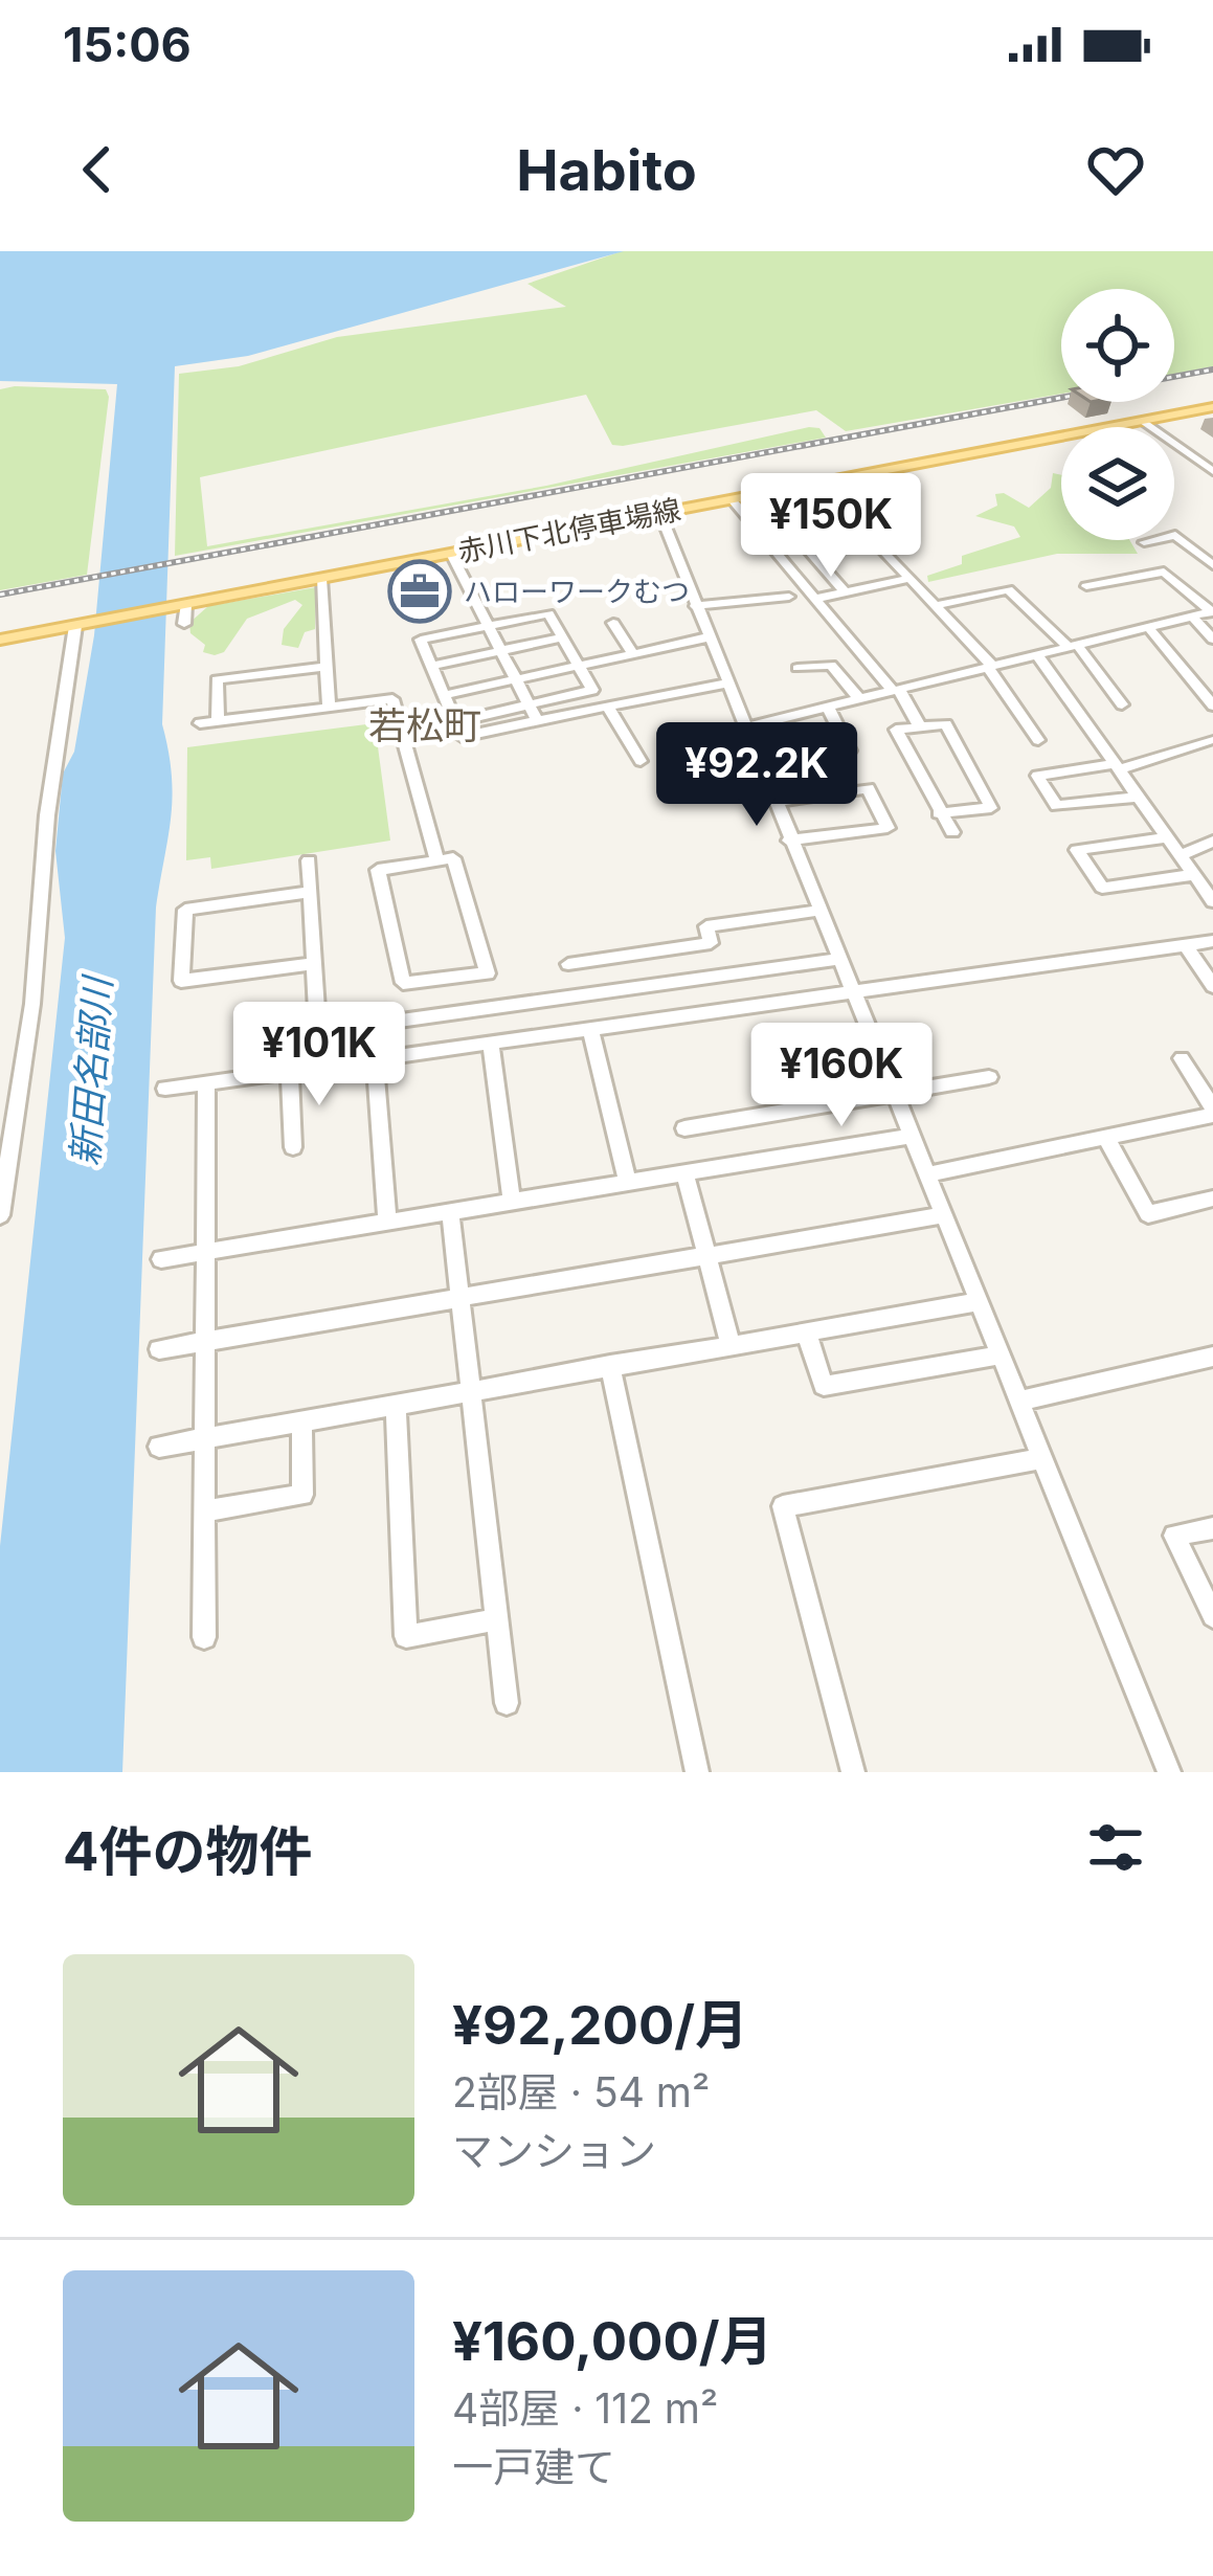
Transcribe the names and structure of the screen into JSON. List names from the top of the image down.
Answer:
{
  "streets": {
    "main road": ["赤川下北停車場線"]
  },
  "districts": ["若松町"],
  "water": ["新田名部川"],
  "places": {
    "office": ["ハローワークむつ"]
  },
  "page": {
    "status": "15:06",
    "header": "Habito",
    "price": [
      "¥150K",
      "¥92.2K",
      "¥101K",
      "¥160K"
    ],
    "heading": "4件の物件",
    "list": [
      {
        "name": "¥92,200/月",
        "note": "2部屋 · 54 m² · マンション"
      },
      {
        "name": "¥160,000/月",
        "note": "4部屋 · 112 m² · 一戸建て"
      }
    ]
  }
}
